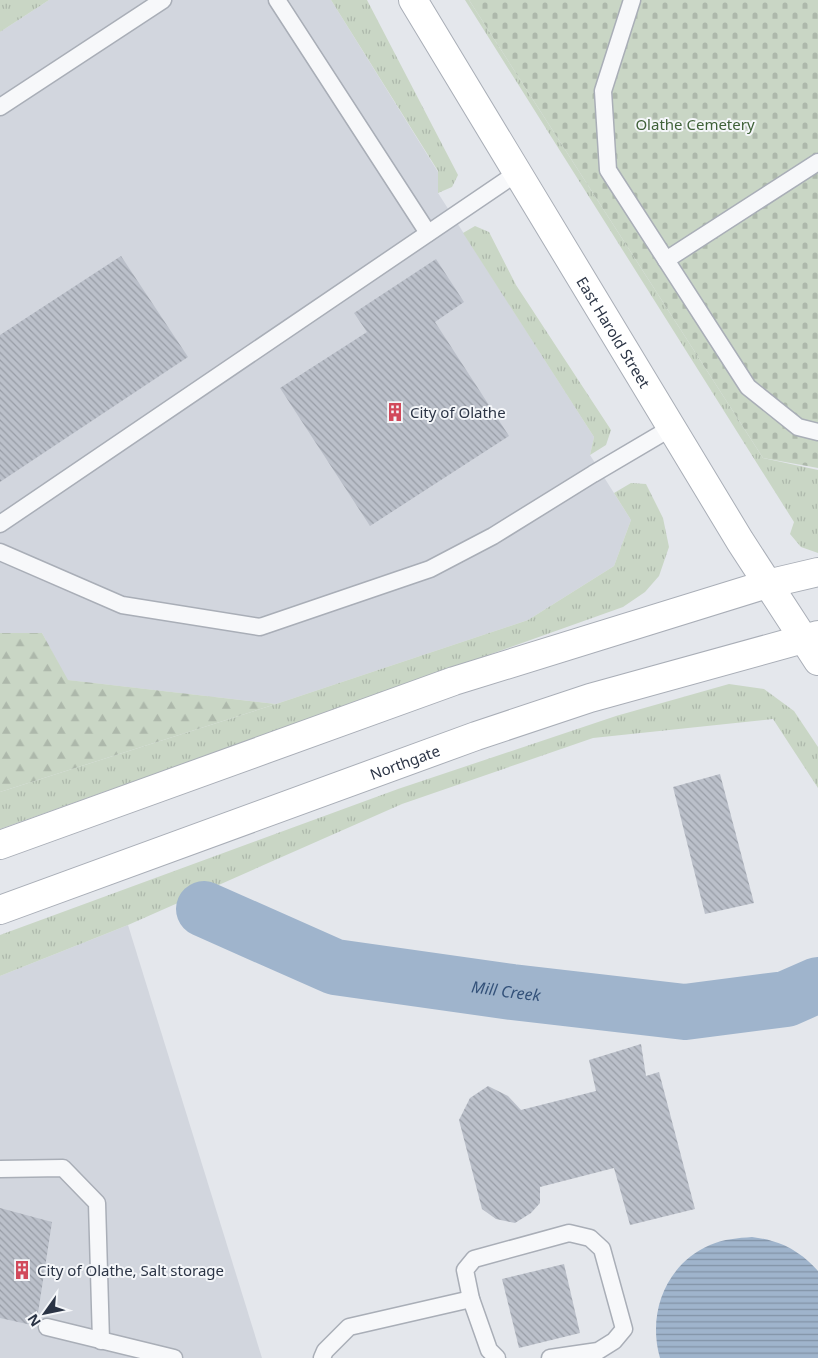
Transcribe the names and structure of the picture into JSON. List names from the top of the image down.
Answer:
{
  "streets": {
    "main road": ["East Harold Street", "Northgate"]
  },
  "crossings": [
    ["East Harold Street", "Northgate"]
  ],
  "water": ["Mill Creek"],
  "parks": ["Olathe Cemetery"],
  "places": {
    "building": ["City of Olathe", "City of Olathe, Salt storage"]
  },
  "north": "bottom left"
}
